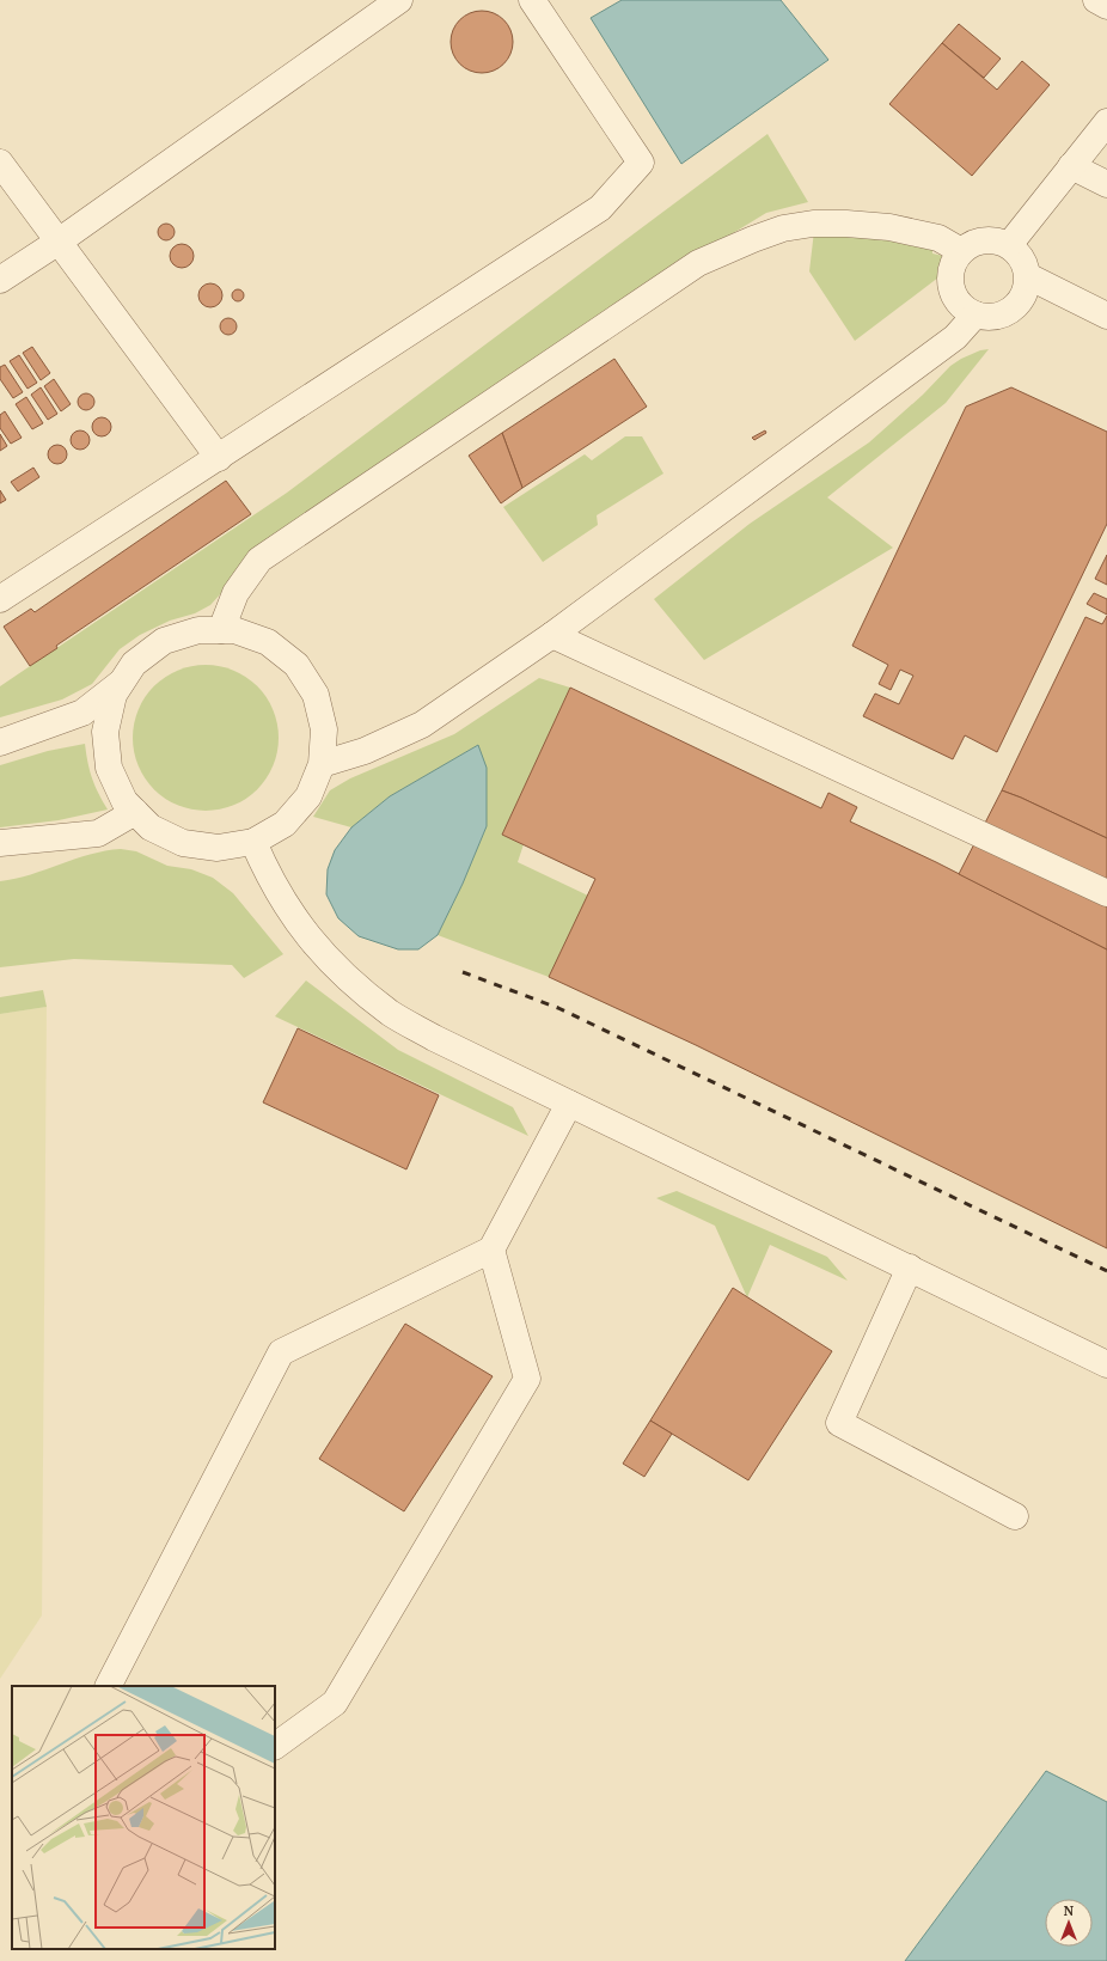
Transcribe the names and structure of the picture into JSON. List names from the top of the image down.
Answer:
{
  "north": "top"
}
